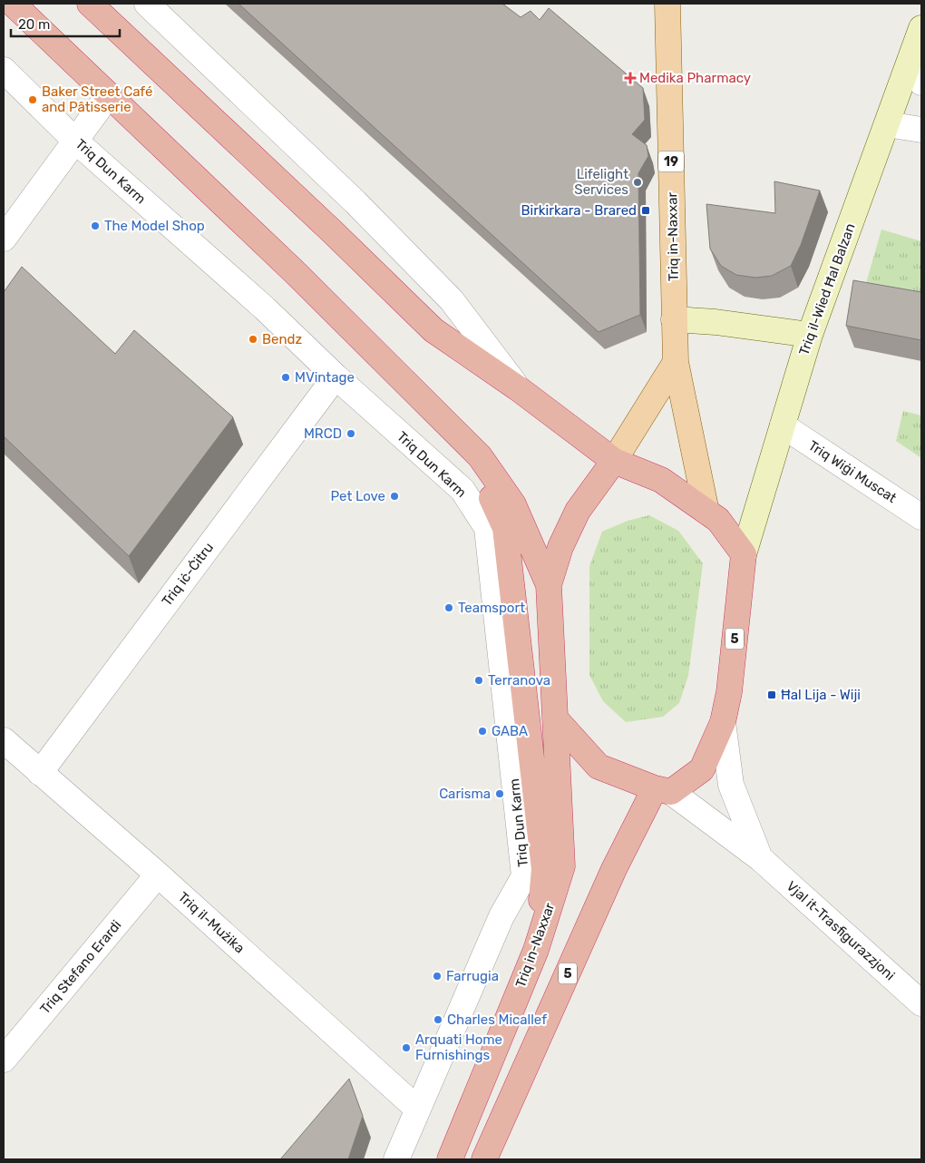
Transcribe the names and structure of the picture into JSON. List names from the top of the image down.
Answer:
{
  "streets": {
    "highway": ["Triq in-Naxxar", "5"],
    "main road": ["19", "Triq il-Wied Ħal Balzan"],
    "street": [
      "Triq Dun Karm",
      "Triq Wiġi Muscat",
      "Triq iċ-Ċitru",
      "Triq il-Mużika",
      "Vjal it-Trasfigurazzjoni",
      "Triq Stefano Erardi"
    ]
  },
  "crossings": [
    ["Triq Dun Karm", "Triq iċ-Ċitru"],
    ["Triq Dun Karm", "Triq il-Mużika"],
    ["Triq il-Wied Ħal Balzan", "Triq Wiġi Muscat"],
    ["Triq il-Wied Ħal Balzan", "5"],
    ["Triq iċ-Ċitru", "Triq il-Mużika"],
    ["5", "Vjal it-Trasfigurazzjoni"],
    ["Triq il-Mużika", "Triq Stefano Erardi"]
  ],
  "places": {
    "health": ["Medika Pharmacy"],
    "other": [
      "Baker Street Café and Pâtisserie",
      "Lifelight Services",
      "The Model Shop",
      "Bendz",
      "MVintage",
      "MRCD",
      "Pet Love",
      "Teamsport",
      "Terranova",
      "GABA",
      "Carisma",
      "Farrugia",
      "Charles Micallef",
      "Arquati Home Furnishings"
    ],
    "transit": ["Birkirkara - Brared", "Ħal Lija - Wiji"]
  },
  "scale_bar": "20 m"
}
